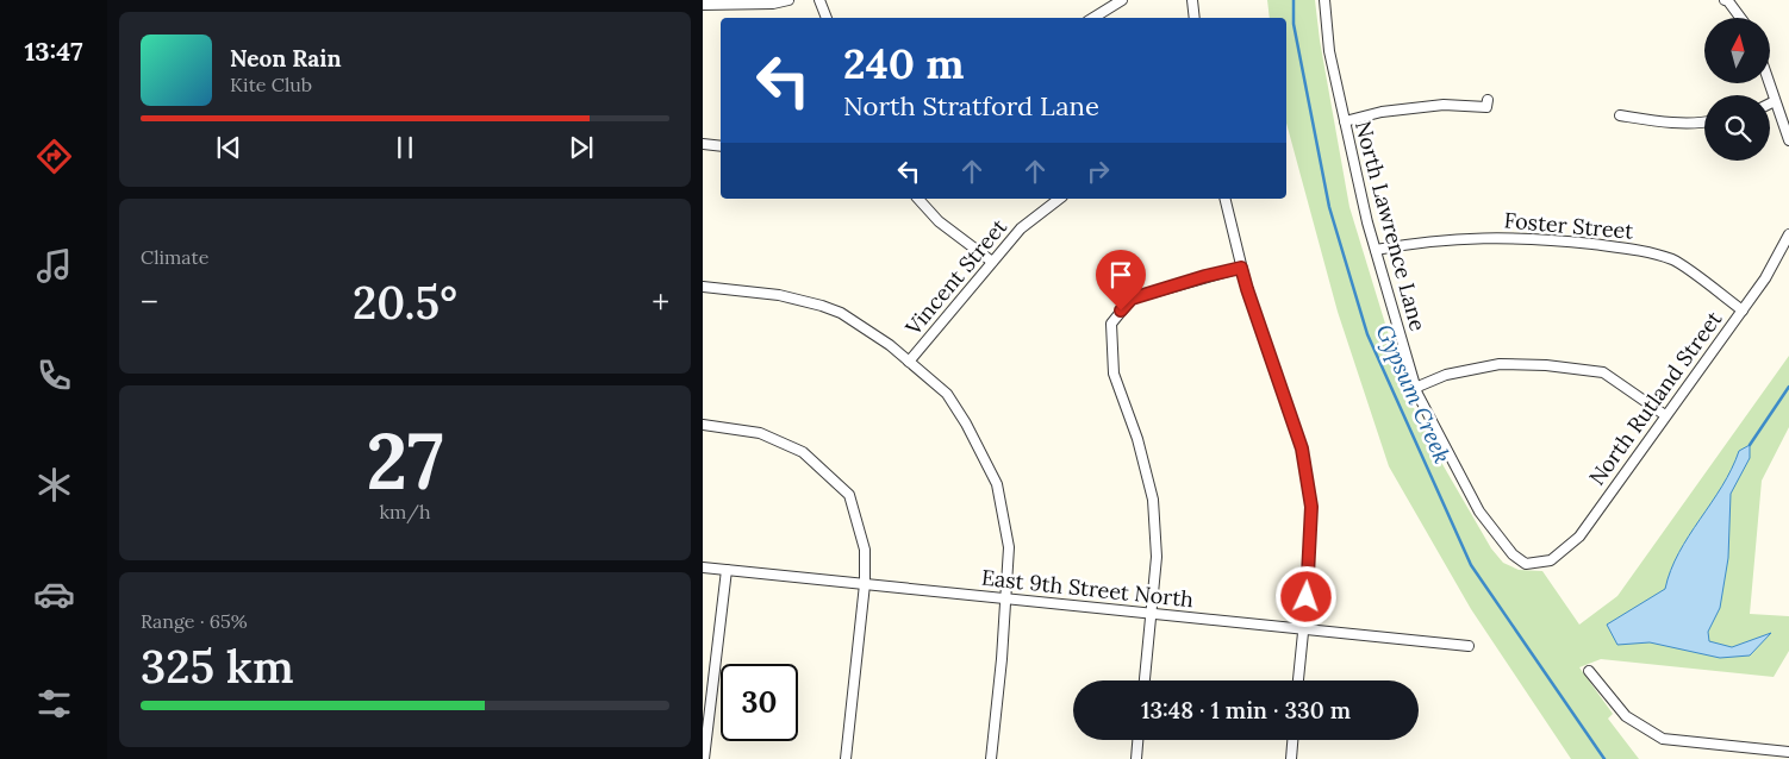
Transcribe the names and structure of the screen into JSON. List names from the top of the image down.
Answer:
{
  "streets": {
    "street": [
      "North Lawrence Lane",
      "Foster Street",
      "Vincent Street",
      "North Rutland Street",
      "East 9th Street North"
    ]
  },
  "crossings": [
    ["North Lawrence Lane", "Foster Street"],
    ["North Lawrence Lane", "North Rutland Street"],
    ["Foster Street", "North Rutland Street"]
  ],
  "water": ["Gypsum Creek"],
  "north": "top",
  "page": {
    "tabs": "13:47",
    "turn": ["240 m", "North Stratford Lane"],
    "song": ["Neon Rain", "Kite Club"],
    "tile": [
      "Climate",
      ["27", "km/h"],
      ["Range · 65%", "325 km"]
    ],
    "heat": ["−", "20.5°", "+"],
    "limit": "30",
    "trip": "13:48 · 1 min · 330 m"
  }
}
